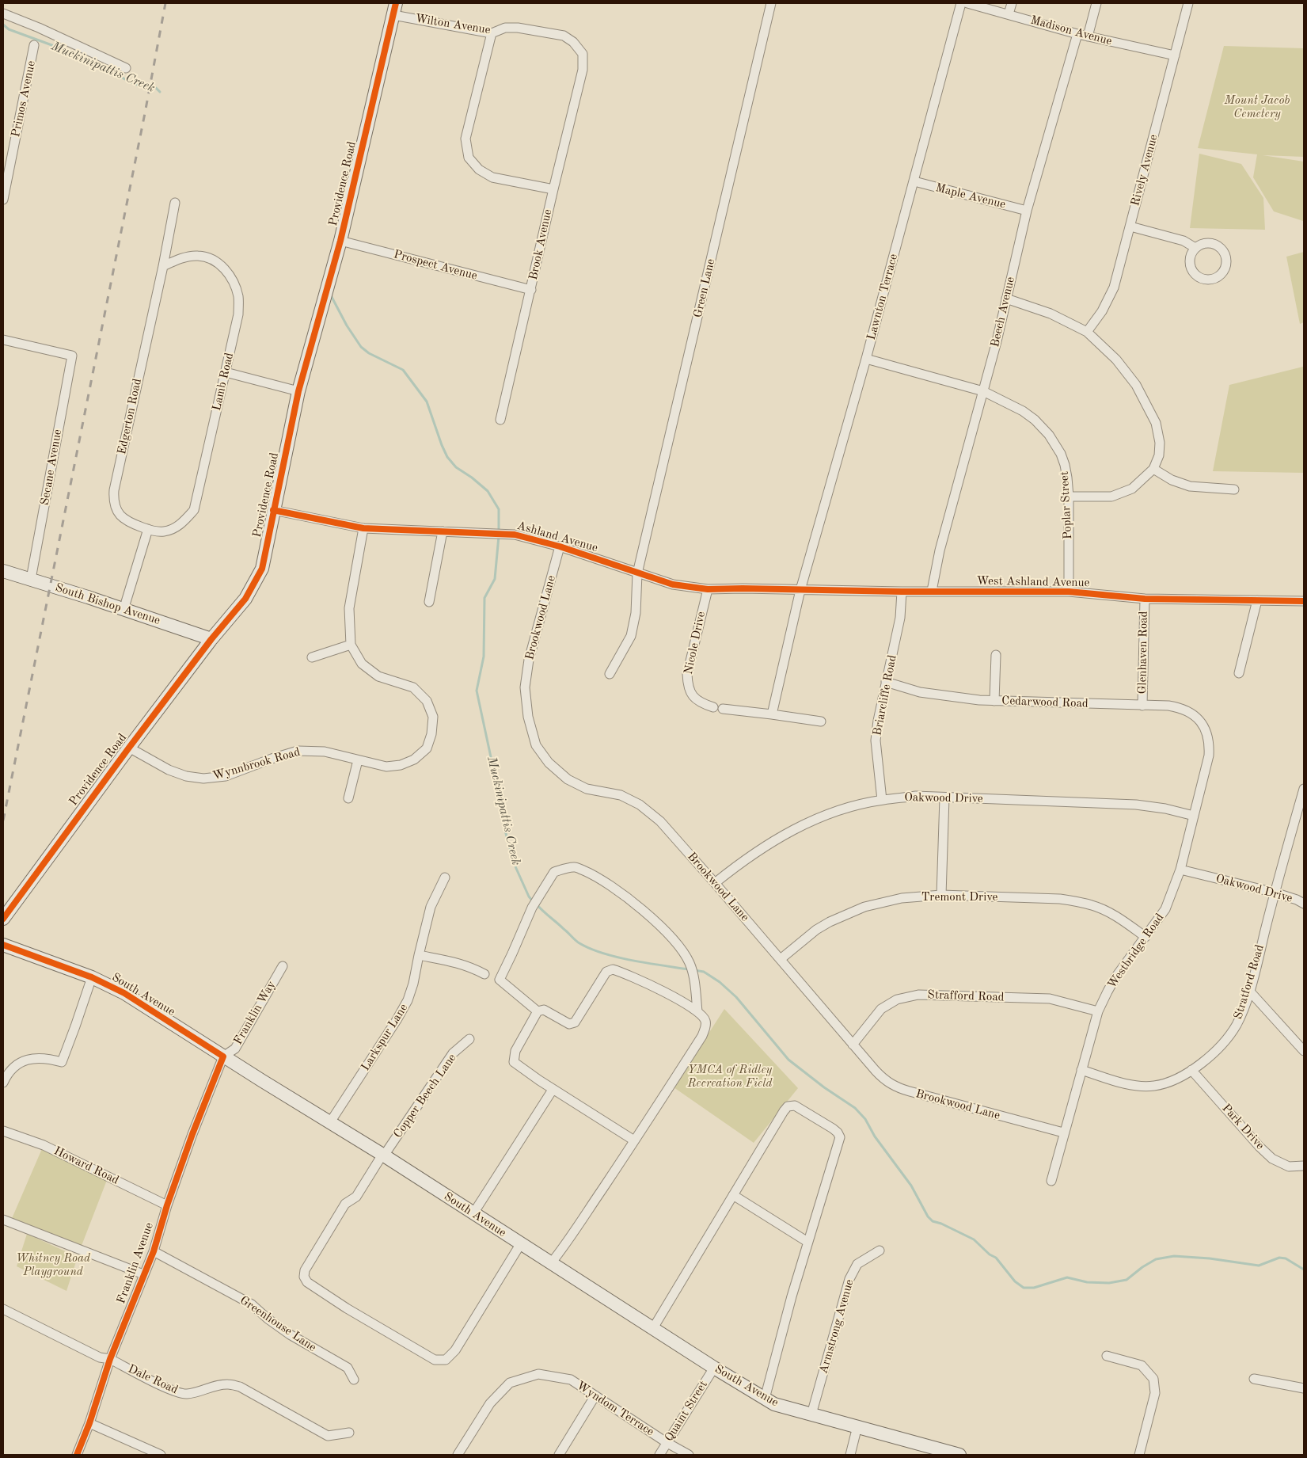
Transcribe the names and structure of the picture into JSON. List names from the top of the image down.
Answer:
{
  "streets": {
    "street": [
      "Wilton Avenue",
      "Madison Avenue",
      "Primos Avenue",
      "Rively Avenue",
      "Providence Road",
      "Maple Avenue",
      "Brook Avenue",
      "Prospect Avenue",
      "Green Lane",
      "Lawnton Terrace",
      "Beech Avenue",
      "Lamb Road",
      "Edgerton Road",
      "Secane Avenue",
      "Poplar Street",
      "Ashland Avenue",
      "West Ashland Avenue",
      "South Bishop Avenue",
      "Brookwood Lane",
      "Nicole Drive",
      "Glenhaven Road",
      "Briarcliffe Road",
      "Cedarwood Road",
      "Wynnbrook Road",
      "Oakwood Drive",
      "Tremont Drive",
      "Westbridge Road",
      "Stratford Road",
      "South Avenue",
      "Strafford Road",
      "Franklin Way",
      "Larkspur Lane",
      "Copper Beech Lane",
      "Park Drive",
      "Howard Road",
      "Franklin Avenue",
      "Greenhouse Lane",
      "Armstrong Avenue",
      "Dale Road",
      "Wyndom Terrace",
      "Quaint Street"
    ]
  },
  "crossings": [
    ["Wilton Avenue", "Providence Road"],
    ["Wilton Avenue", "Brook Avenue"],
    ["Madison Avenue", "Rively Avenue"],
    ["Madison Avenue", "Beech Avenue"],
    ["Providence Road", "Prospect Avenue"],
    ["Providence Road", "Ashland Avenue"],
    ["Providence Road", "South Bishop Avenue"],
    ["Providence Road", "Wynnbrook Road"],
    ["Maple Avenue", "Lawnton Terrace"],
    ["Maple Avenue", "Beech Avenue"],
    ["Brook Avenue", "Prospect Avenue"],
    ["Green Lane", "Ashland Avenue"],
    ["Lawnton Terrace", "Poplar Street"],
    ["Lawnton Terrace", "West Ashland Avenue"],
    ["Beech Avenue", "Poplar Street"],
    ["Beech Avenue", "West Ashland Avenue"],
    ["Lamb Road", "Edgerton Road"],
    ["Secane Avenue", "South Bishop Avenue"],
    ["Poplar Street", "West Ashland Avenue"],
    ["Ashland Avenue", "West Ashland Avenue"],
    ["Ashland Avenue", "Brookwood Lane"],
    ["Ashland Avenue", "Nicole Drive"],
    ["Ashland Avenue", "Wynnbrook Road"],
    ["West Ashland Avenue", "Glenhaven Road"],
    ["West Ashland Avenue", "Briarcliffe Road"],
    ["Brookwood Lane", "Oakwood Drive"],
    ["Brookwood Lane", "Tremont Drive"],
    ["Brookwood Lane", "Westbridge Road"],
    ["Brookwood Lane", "Strafford Road"],
    ["Glenhaven Road", "Cedarwood Road"],
    ["Briarcliffe Road", "Cedarwood Road"],
    ["Briarcliffe Road", "Oakwood Drive"],
    ["Cedarwood Road", "Westbridge Road"],
    ["Oakwood Drive", "Westbridge Road"],
    ["Oakwood Drive", "Stratford Road"],
    ["Tremont Drive", "Westbridge Road"],
    ["Westbridge Road", "Stratford Road"],
    ["Westbridge Road", "Strafford Road"],
    ["Stratford Road", "Park Drive"],
    ["South Avenue", "Franklin Way"],
    ["South Avenue", "Larkspur Lane"],
    ["South Avenue", "Copper Beech Lane"],
    ["South Avenue", "Franklin Avenue"],
    ["South Avenue", "Armstrong Avenue"],
    ["South Avenue", "Quaint Street"],
    ["Franklin Way", "Franklin Avenue"],
    ["Howard Road", "Franklin Avenue"],
    ["Franklin Avenue", "Greenhouse Lane"],
    ["Franklin Avenue", "Dale Road"],
    ["Wyndom Terrace", "Quaint Street"]
  ],
  "water": ["Muckinipattis Creek"],
  "parks": ["Mount Jacob Cemetery", "YMCA of Ridley Recreation Field", "Whitney Road Playground"]
}
